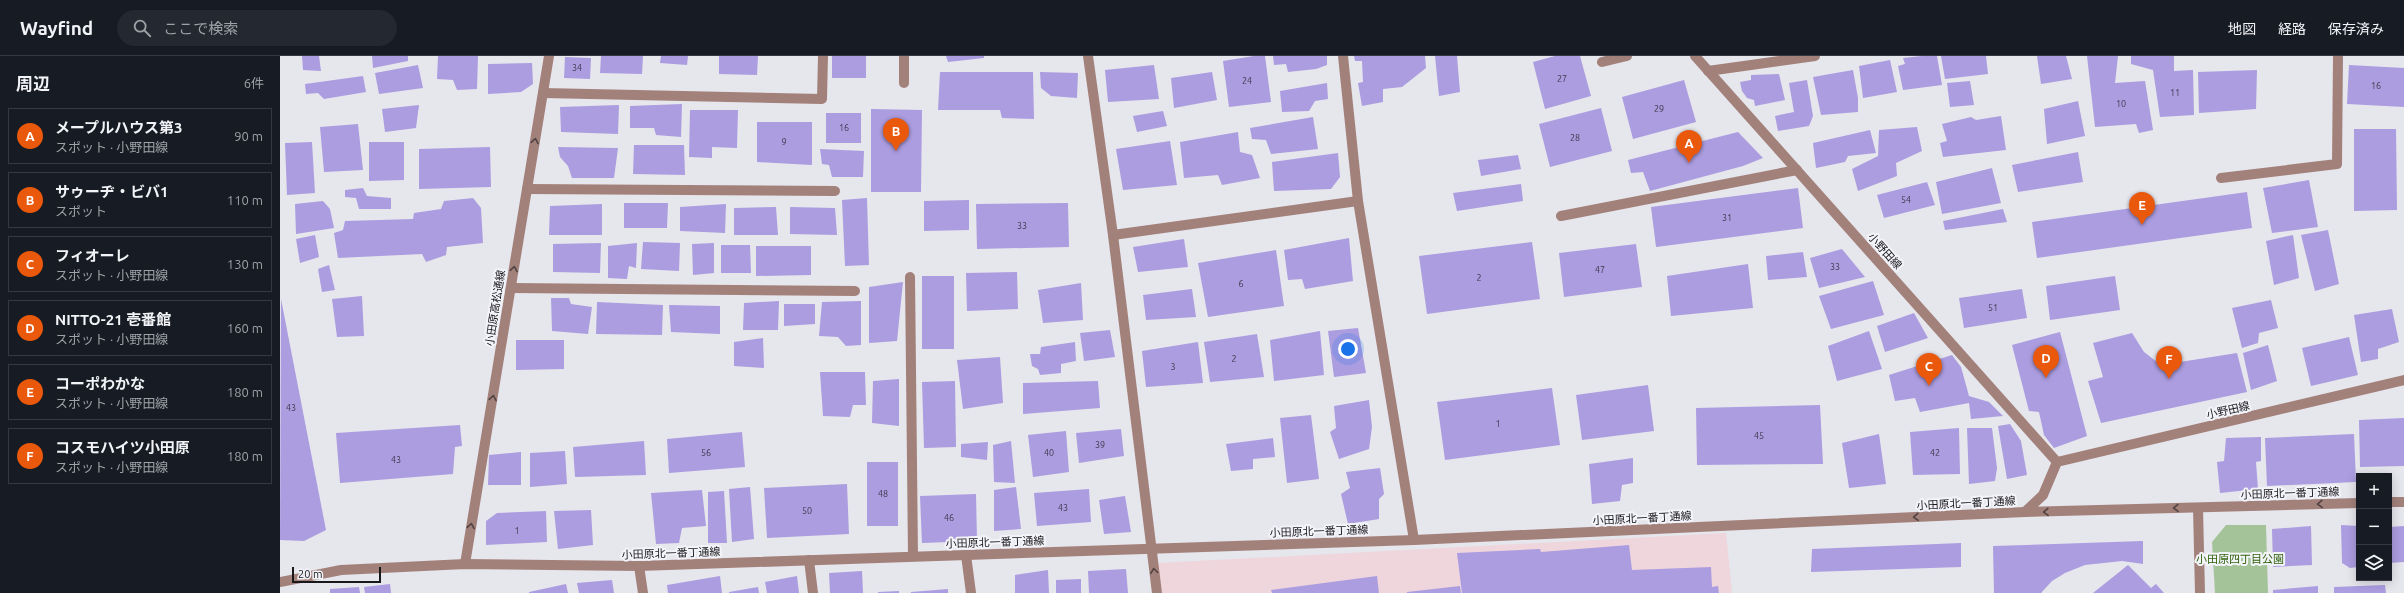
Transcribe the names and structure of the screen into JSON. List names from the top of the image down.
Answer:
{
  "streets": {
    "street": ["小野田線", "小田原高松通線", "小田原北一番丁通線"]
  },
  "crossings": [
    ["小田原高松通線", "小田原北一番丁通線"]
  ],
  "one_way": ["小田原高松通線", "小田原北一番丁通線"],
  "parks": ["小田原四丁目公園"],
  "house_numbers": [
    "34",
    "27",
    "24",
    "16",
    "11",
    "10",
    "29",
    "16",
    "28",
    "9",
    "54",
    "31",
    "33",
    "33",
    "47",
    "2",
    "6",
    "51",
    "2",
    "3",
    "43",
    "1",
    "45",
    "39",
    "56",
    "40",
    "42",
    "43",
    "48",
    "43",
    "50",
    "46",
    "1"
  ],
  "scale_bar": "20 m",
  "page": {
    "header": "Wayfind",
    "search": "ここで検索",
    "nav": ["地図", "経路", "保存済み"],
    "heading": ["周辺", "6件"],
    "list": [
      {
        "mark": "A",
        "name": "メープルハウス第3",
        "note": "スポット · 小野田線",
        "value": "90 m"
      },
      {
        "mark": "B",
        "name": "サゥーヂ・ビバ1",
        "note": "スポット",
        "value": "110 m"
      },
      {
        "mark": "C",
        "name": "フィオーレ",
        "note": "スポット · 小野田線",
        "value": "130 m"
      },
      {
        "mark": "D",
        "name": "NITTO-21 壱番館",
        "note": "スポット · 小野田線",
        "value": "160 m"
      },
      {
        "mark": "E",
        "name": "コーポわかな",
        "note": "スポット · 小野田線",
        "value": "180 m"
      },
      {
        "mark": "F",
        "name": "コスモハイツ小田原",
        "note": "スポット · 小野田線",
        "value": "180 m"
      }
    ],
    "pins": [
      "B",
      "A",
      "E",
      "D",
      "F",
      "C"
    ],
    "map_buttons": ["+", "−"],
    "scale": "20 m"
  }
}
